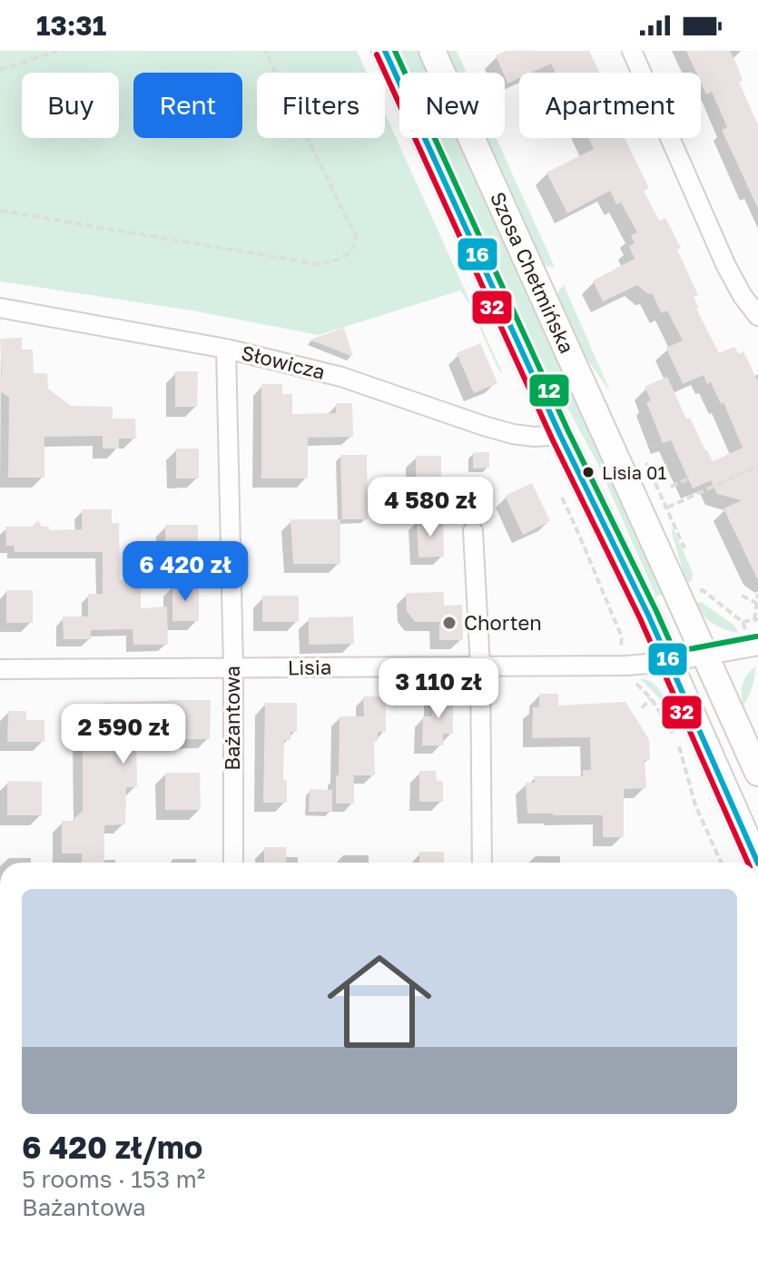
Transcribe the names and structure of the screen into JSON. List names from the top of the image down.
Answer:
{
  "streets": {
    "main road": ["Szosa Chełmińska"],
    "street": ["Słowicza", "Lisia", "Bażantowa"]
  },
  "crossings": [
    ["Szosa Chełmińska", "Słowicza"],
    ["Szosa Chełmińska", "Lisia"],
    ["Słowicza", "Bażantowa"],
    ["Lisia", "Bażantowa"]
  ],
  "places": ["Lisia 01", "Chorten"],
  "lines": ["transit line 16", "transit line 12", "transit line 32"],
  "page": {
    "status": "13:31",
    "chip": [
      "Buy",
      "Rent",
      "Filters",
      "New",
      "Apartment"
    ],
    "price": [
      "4 580 zł",
      "6 420 zł",
      "3 110 zł",
      "2 590 zł"
    ],
    "list": [
      {
        "name": "6 420 zł/mo",
        "note": "5 rooms · 153 m² · Bażantowa"
      }
    ]
  }
}
